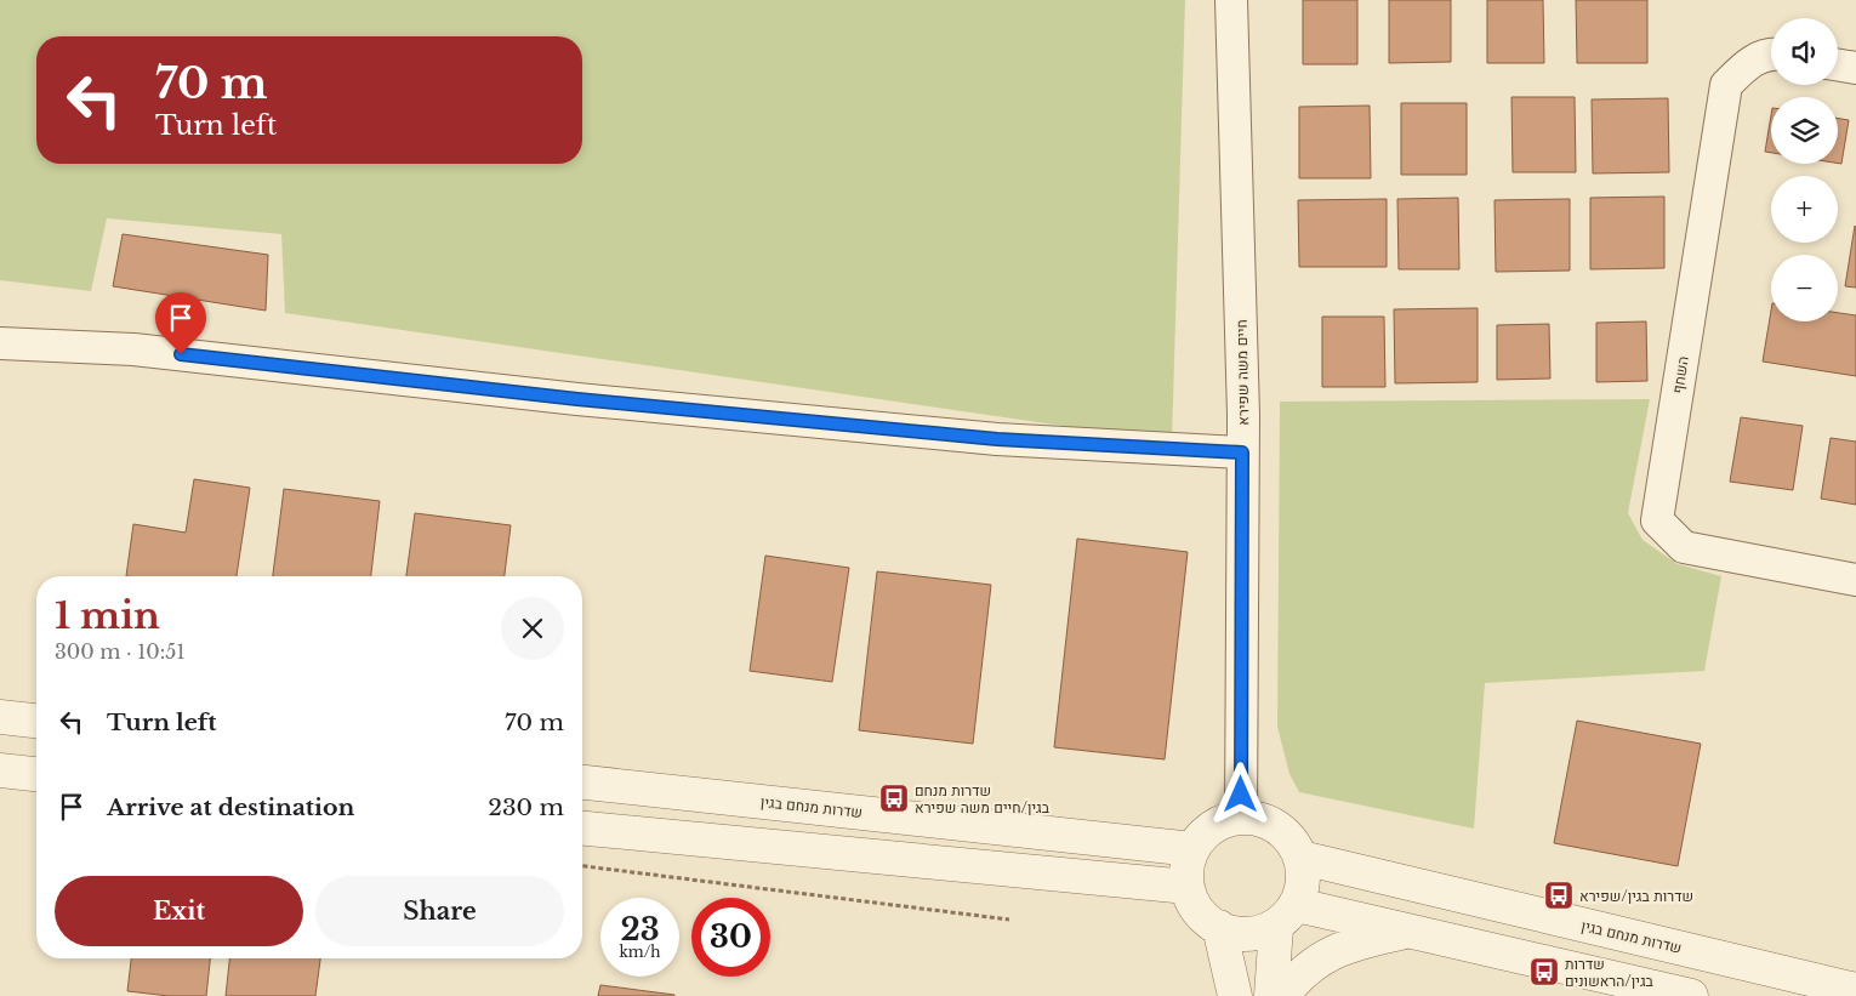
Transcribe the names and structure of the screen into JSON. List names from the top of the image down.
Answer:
{
  "streets": {
    "street": ["חיים משה שפירא", "השחף", "שדרות מנחם בגין"]
  },
  "crossings": [
    ["חיים משה שפירא", "שדרות מנחם בגין"]
  ],
  "places": {
    "bus stop": ["שדרות מנחם בגין/חיים משה שפירא", "שדרות בגין/שפירא", "שדרות בגין/הראשונים"]
  },
  "page": {
    "map_buttons": ["+", "−"],
    "turn": ["70 m", "Turn left"],
    "heading": ["1 min", "300 m · 10:51"],
    "list": [
      {
        "name": "Turn left",
        "value": "70 m"
      },
      {
        "name": "Arrive at destination",
        "value": "230 m"
      }
    ],
    "buttons": ["Exit", "Share"],
    "speed": "23 km/h",
    "limit": "30"
  }
}
